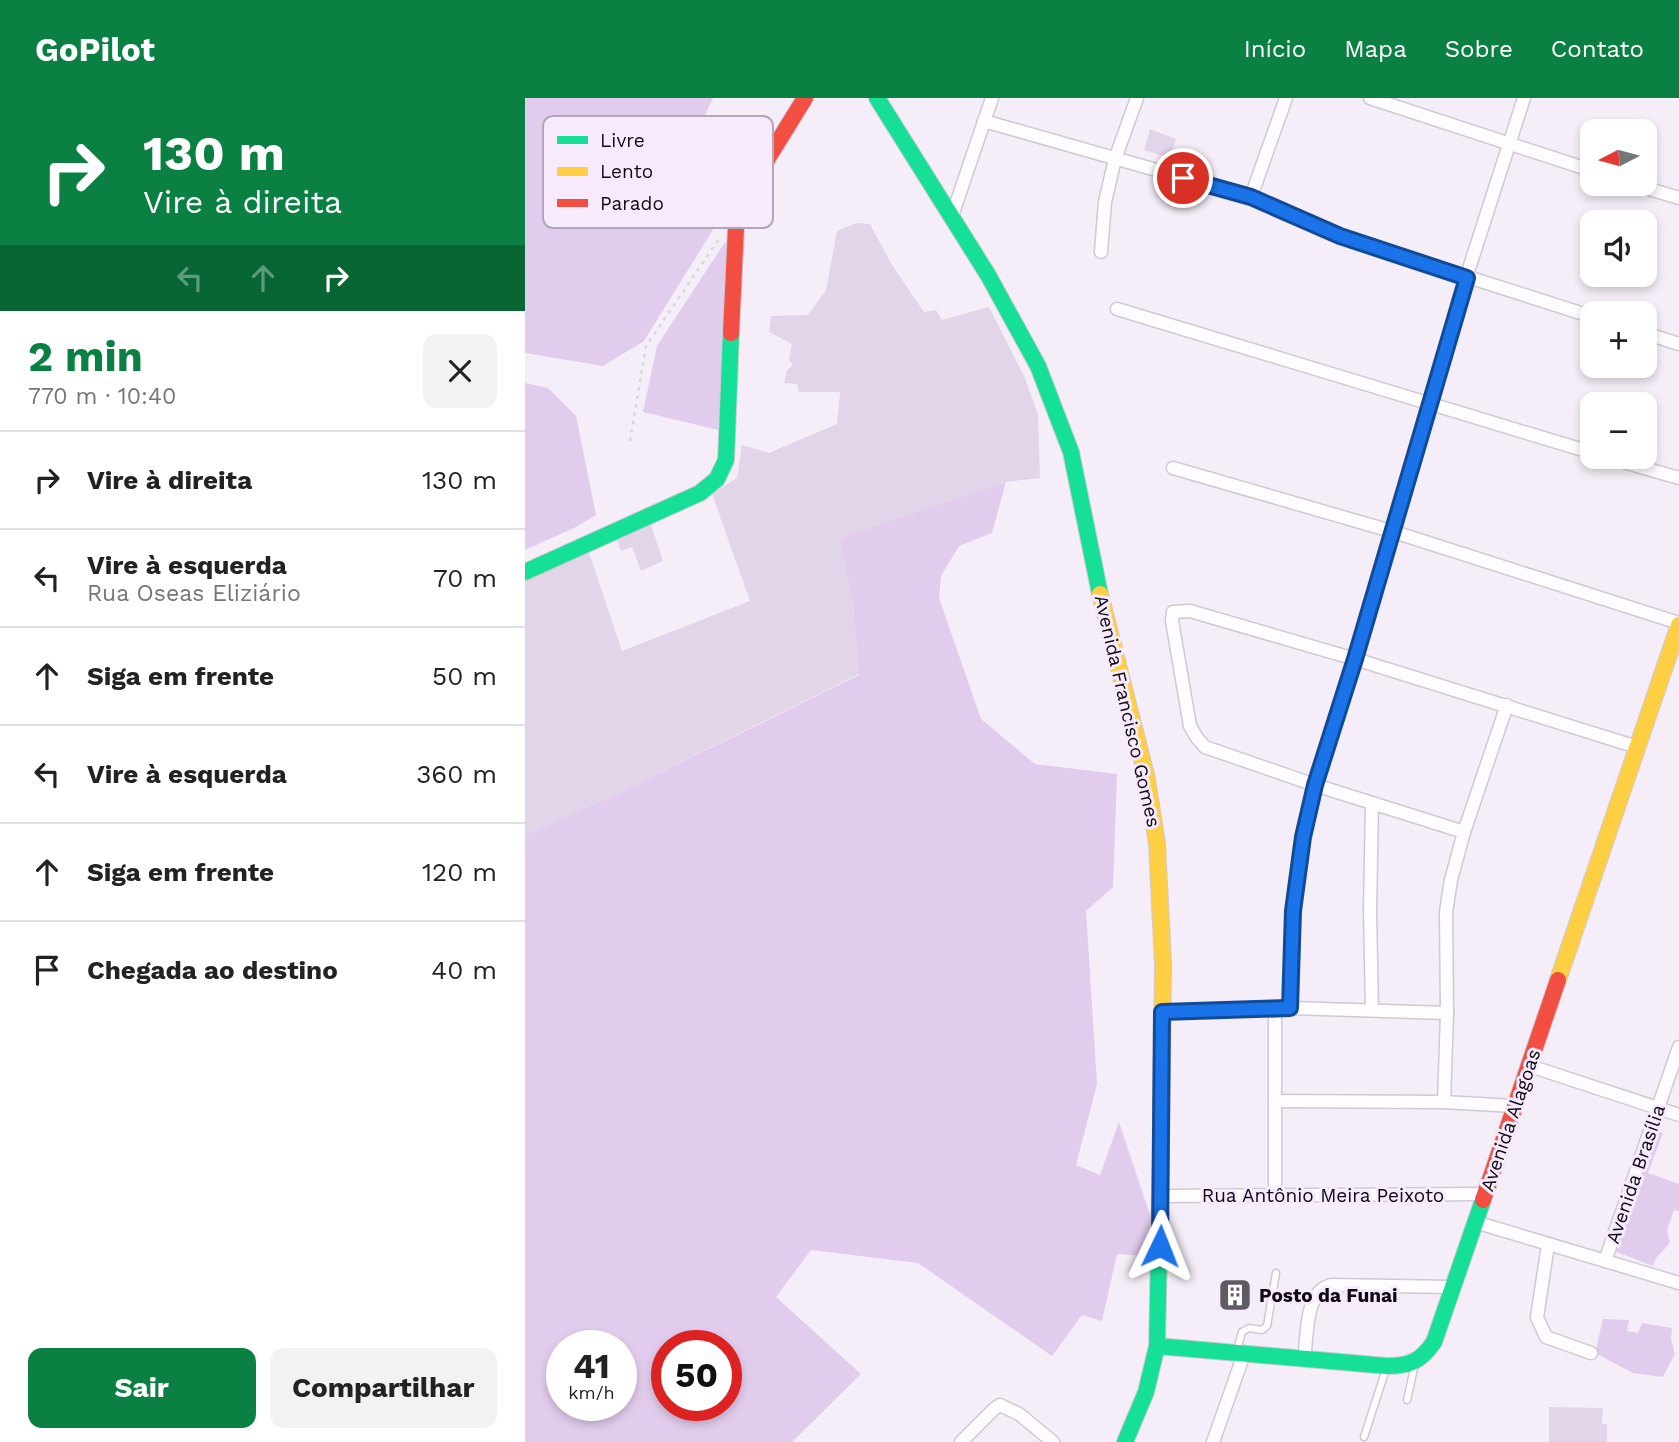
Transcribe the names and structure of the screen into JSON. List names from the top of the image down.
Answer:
{
  "streets": {
    "street": [
      "Avenida Francisco Gomes",
      "Avenida Alagoas",
      "Avenida Brasília",
      "Rua Antônio Meira Peixoto"
    ]
  },
  "crossings": [
    ["Avenida Francisco Gomes", "Rua Antônio Meira Peixoto"],
    ["Avenida Alagoas", "Rua Antônio Meira Peixoto"]
  ],
  "places": {
    "building": ["Posto da Funai"]
  },
  "legend": ["Livre", "Lento", "Parado"],
  "north": "left",
  "page": {
    "header": "GoPilot",
    "nav": [
      "Início",
      "Mapa",
      "Sobre",
      "Contato"
    ],
    "turn": ["130 m", "Vire à direita"],
    "map_buttons": ["+", "−"],
    "heading": ["2 min", "770 m · 10:40"],
    "list": [
      {
        "name": "Vire à direita",
        "value": "130 m"
      },
      {
        "name": "Vire à esquerda",
        "note": "Rua Oseas Eliziário",
        "value": "70 m"
      },
      {
        "name": "Siga em frente",
        "value": "50 m"
      },
      {
        "name": "Vire à esquerda",
        "value": "360 m"
      },
      {
        "name": "Siga em frente",
        "value": "120 m"
      },
      {
        "name": "Chegada ao destino",
        "value": "40 m"
      }
    ],
    "speed": "41 km/h",
    "limit": "50",
    "buttons": ["Sair", "Compartilhar"]
  }
}
